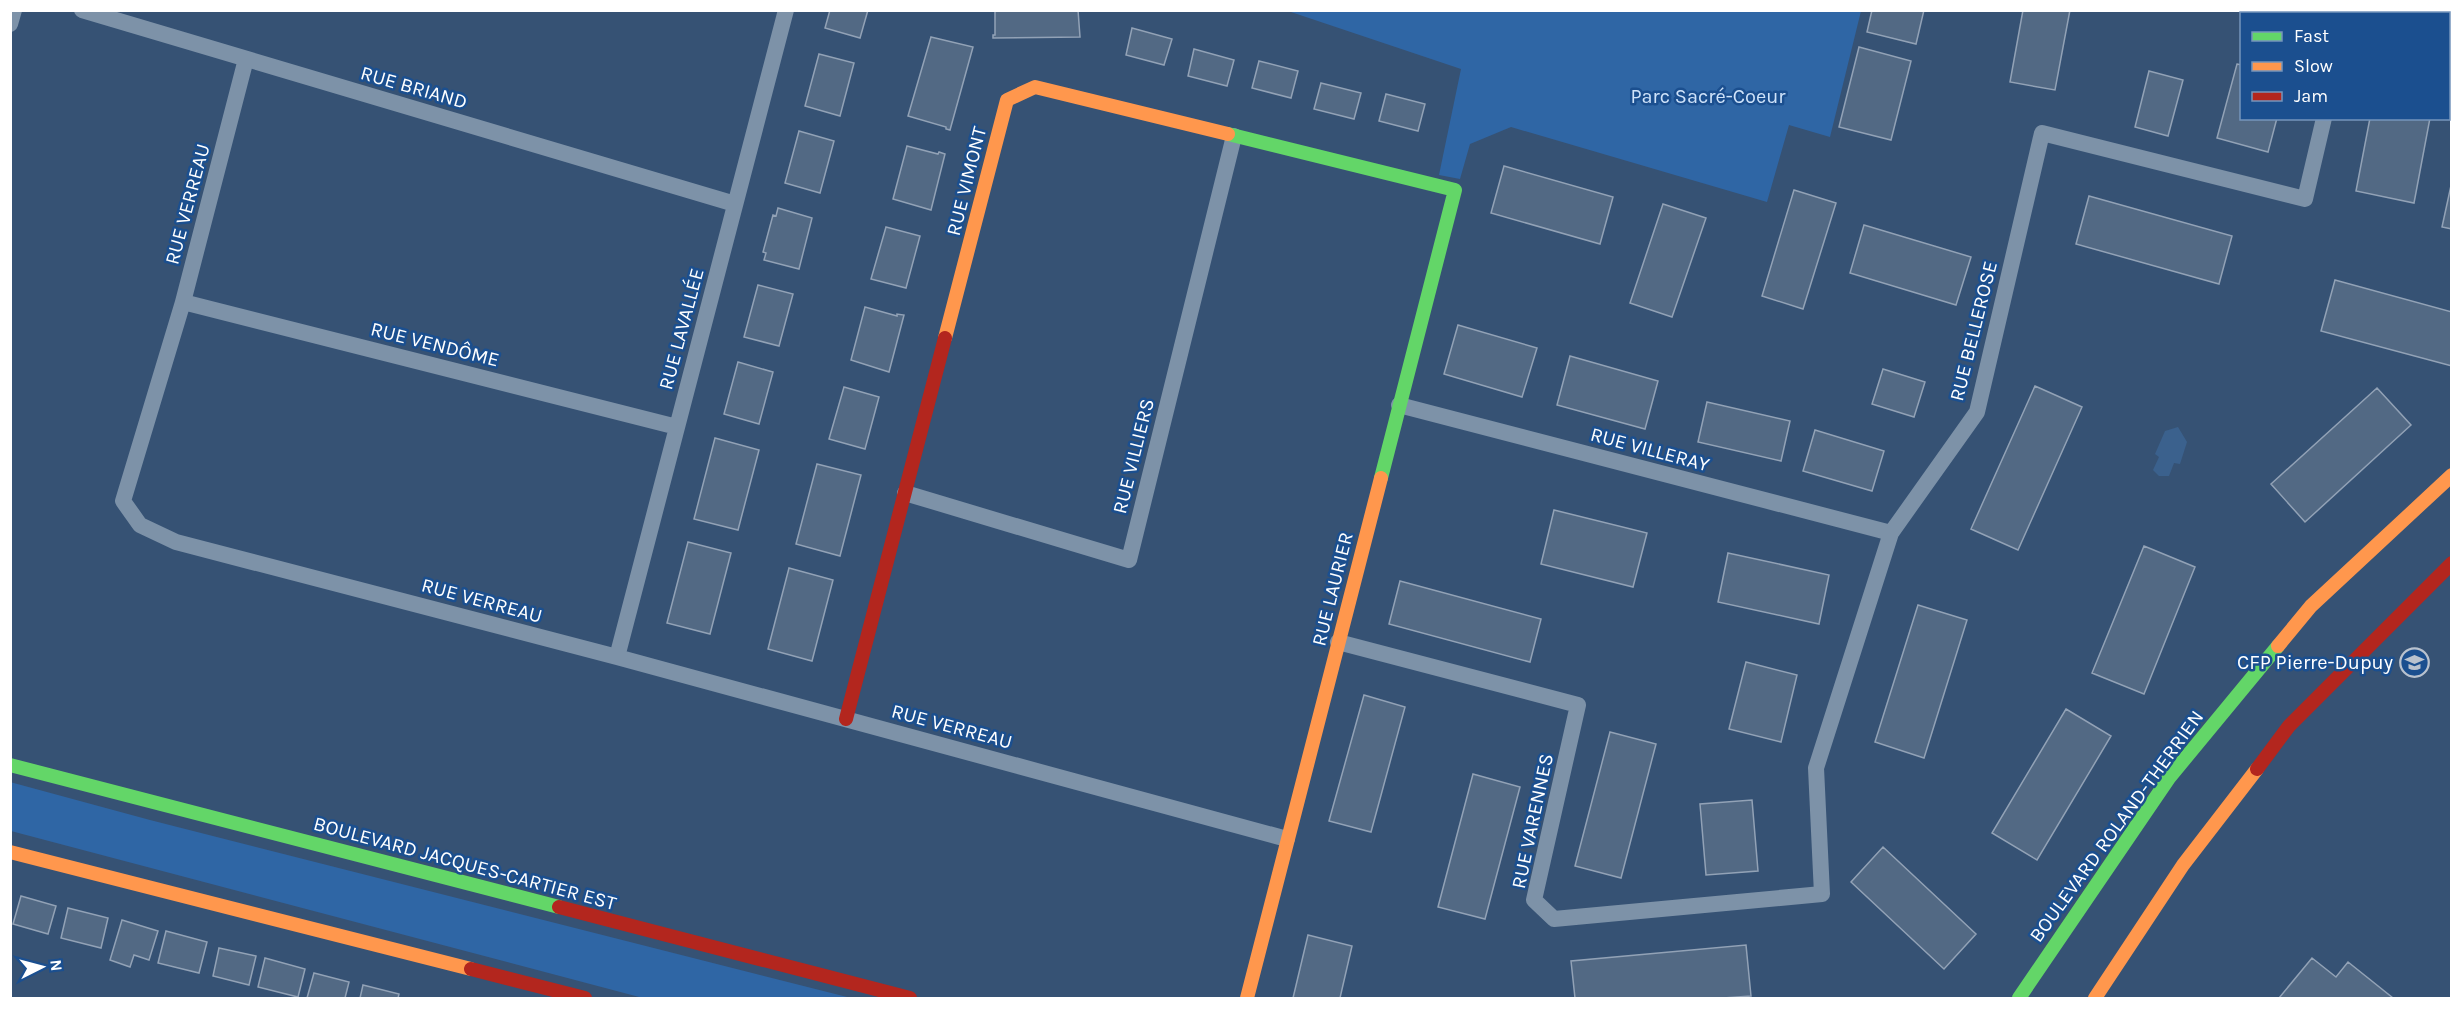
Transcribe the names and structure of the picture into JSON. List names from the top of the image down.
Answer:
{
  "streets": {
    "main road": [
      "RUE VIMONT",
      "RUE LAURIER",
      "BOULEVARD ROLAND-THERRIEN",
      "BOULEVARD JACQUES-CARTIER EST"
    ],
    "street": [
      "RUE BRIAND",
      "RUE VERREAU",
      "RUE LAVALLÉE",
      "RUE BELLEROSE",
      "RUE VENDÔME",
      "RUE VILLERAY",
      "RUE VILLIERS",
      "RUE VARENNES"
    ]
  },
  "crossings": [
    ["RUE BRIAND", "RUE VERREAU"],
    ["RUE BRIAND", "RUE LAVALLÉE"],
    ["RUE VIMONT", "RUE VERREAU"],
    ["RUE VIMONT", "RUE VILLIERS"],
    ["RUE VIMONT", "RUE LAURIER"],
    ["RUE VERREAU", "RUE LAVALLÉE"],
    ["RUE VERREAU", "RUE VENDÔME"],
    ["RUE VERREAU", "RUE LAURIER"],
    ["RUE LAVALLÉE", "RUE VENDÔME"],
    ["RUE BELLEROSE", "RUE VILLERAY"],
    ["RUE BELLEROSE", "RUE VARENNES"],
    ["RUE VILLERAY", "RUE LAURIER"],
    ["RUE LAURIER", "RUE VARENNES"]
  ],
  "parks": ["Parc Sacré-Coeur"],
  "places": {
    "school or university": ["CFP Pierre-Dupuy"]
  },
  "legend": ["Fast", "Slow", "Jam"],
  "north": "right"
}
